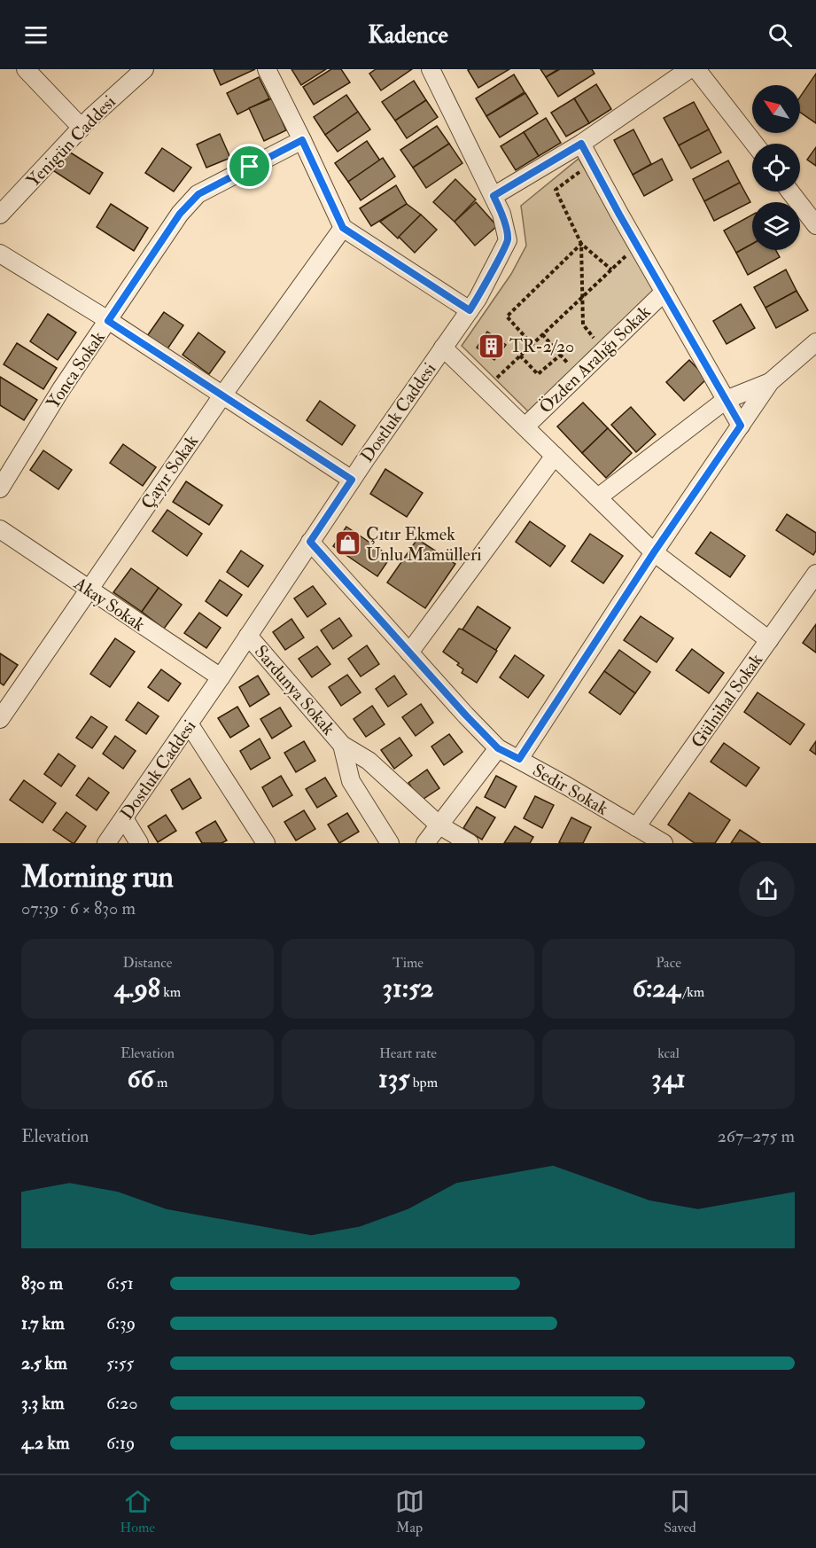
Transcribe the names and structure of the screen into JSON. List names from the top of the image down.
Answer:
{
  "streets": {
    "street": [
      "Yenigün Caddesi",
      "Özden Aralığı Sokak",
      "Yonca Sokak",
      "Dostluk Caddesi",
      "Çayır Sokak",
      "Akay Sokak",
      "Sardunya Sokak",
      "Gülnihal Sokak",
      "Sedir Sokak"
    ]
  },
  "crossings": [
    ["Dostluk Caddesi", "Akay Sokak"],
    ["Dostluk Caddesi", "Sardunya Sokak"],
    ["Dostluk Caddesi", "Sedir Sokak"],
    ["Çayır Sokak", "Akay Sokak"],
    ["Gülnihal Sokak", "Sedir Sokak"]
  ],
  "places": {
    "building": ["TR-2/20"],
    "shop": ["Çıtır Ekmek Unlu Mamülleri"]
  },
  "north": "top left",
  "page": {
    "header": "Kadence",
    "heading": ["Morning run", "07:39 · 6 × 830 m"],
    "stats": [
      ["Distance", "4.98 km"],
      ["Time", "31:52"],
      ["Pace", "6:24 /km"],
      ["Elevation", "66 m"],
      ["Heart rate", "135 bpm"],
      ["kcal", "341"]
    ],
    "chart": ["Elevation", "267–275 m"],
    "list": [
      {
        "name": "830 m",
        "note": "6:51"
      },
      {
        "name": "1.7 km",
        "note": "6:39"
      },
      {
        "name": "2.5 km",
        "note": "5:55"
      },
      {
        "name": "3.3 km",
        "note": "6:20"
      },
      {
        "name": "4.2 km",
        "note": "6:19"
      }
    ],
    "tabs": ["Home", "Map", "Saved"]
  }
}
